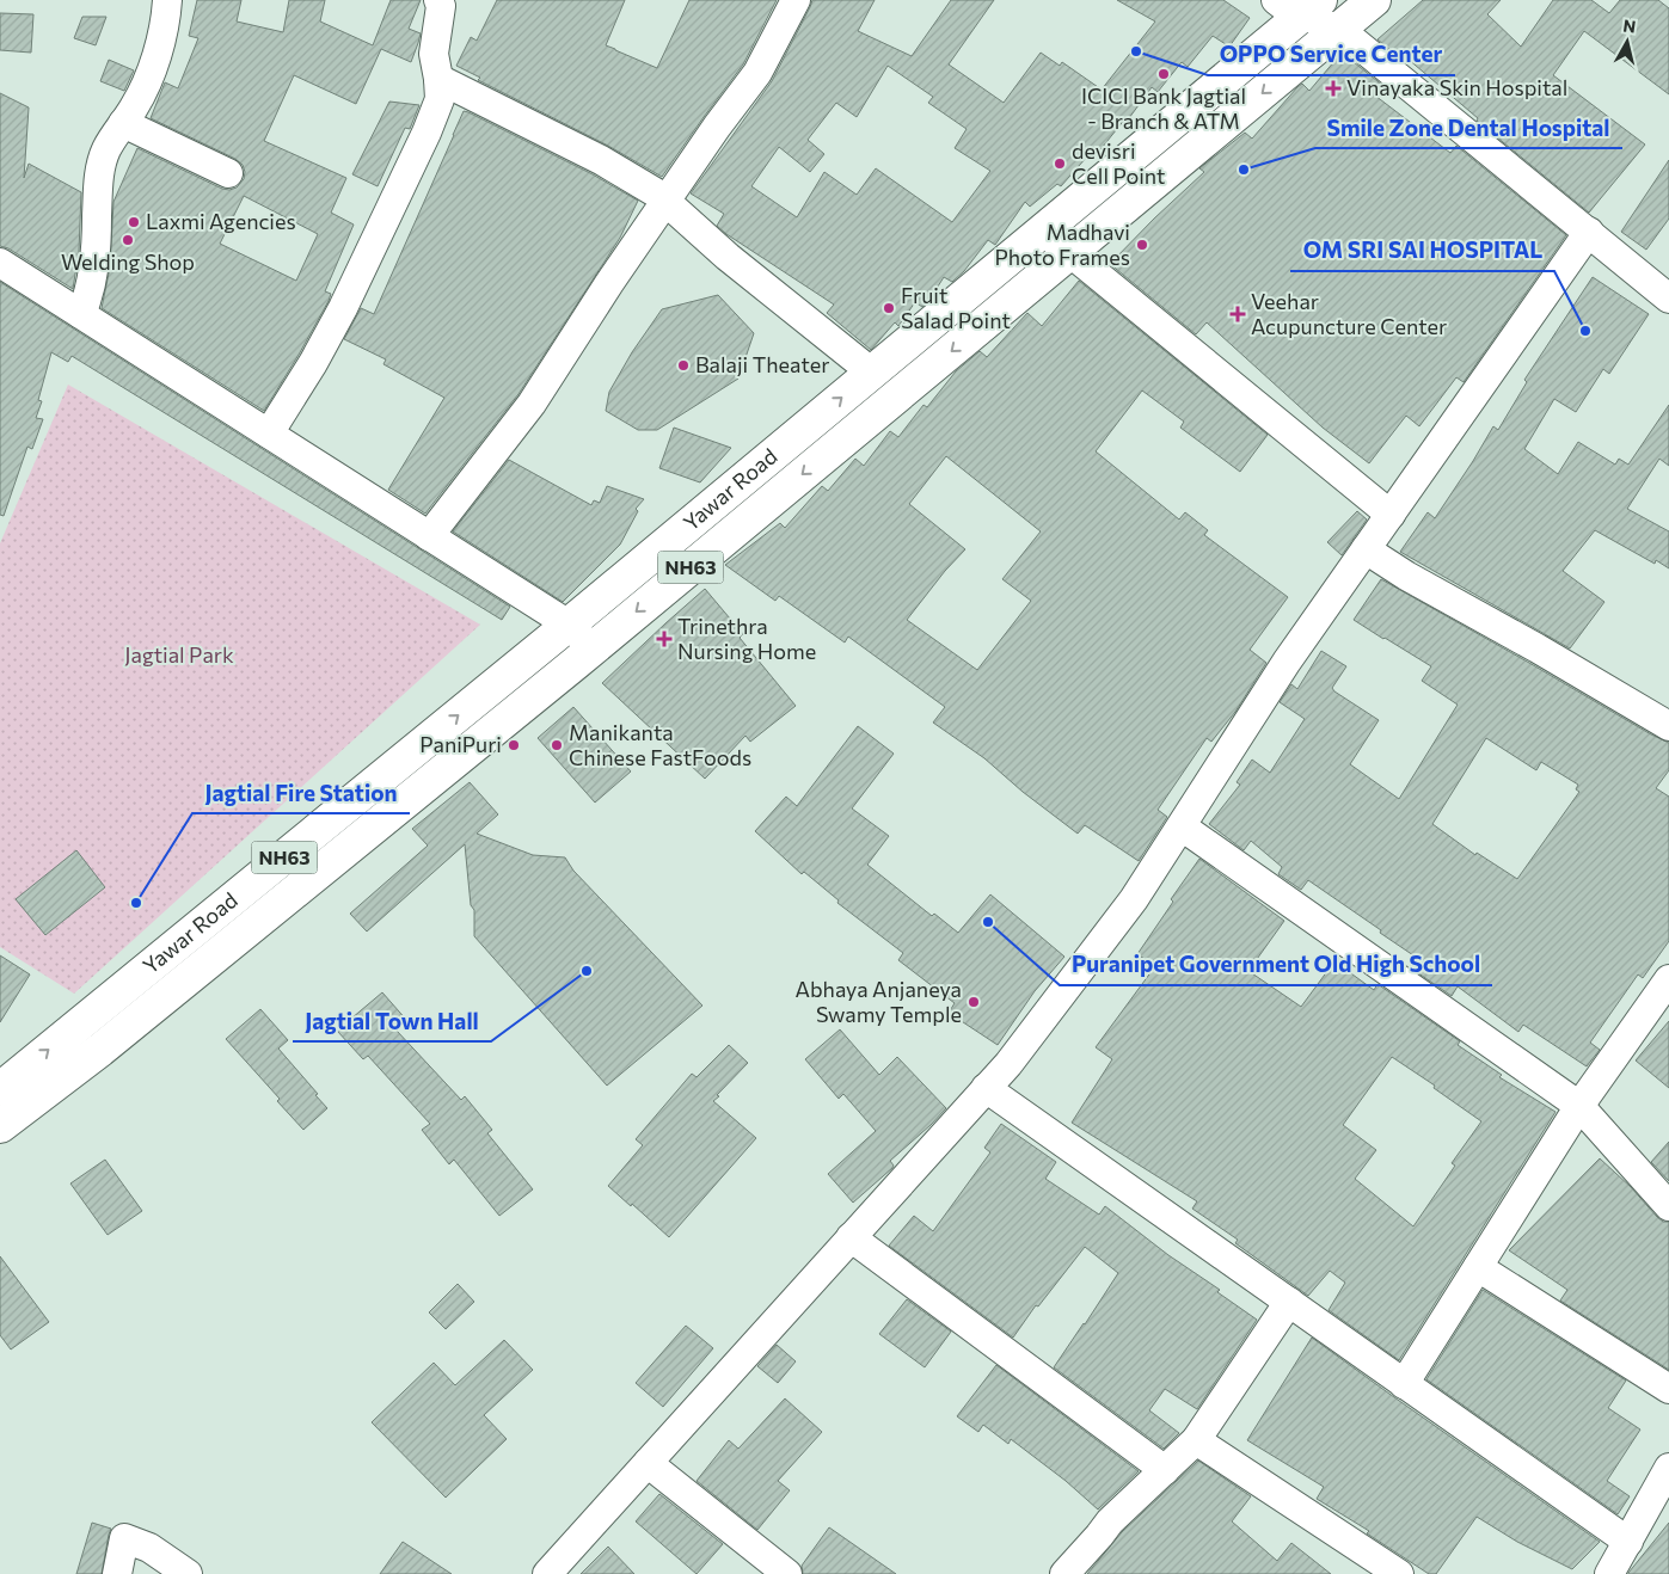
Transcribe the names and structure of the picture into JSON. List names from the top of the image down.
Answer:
{
  "streets": {
    "highway": ["Yawar Road", "NH63"]
  },
  "parks": ["Jagtial Park"],
  "places": {
    "other": [
      "OPPO Service Center",
      "ICICI Bank Jagtial - Branch & ATM",
      "devisri Cell Point",
      "Smile Zone Dental Hospital",
      "Laxmi Agencies",
      "Welding Shop",
      "Madhavi Photo Frames",
      "Fruit Salad Point",
      "OM SRI SAI HOSPITAL",
      "Balaji Theater",
      "PaniPuri",
      "Manikanta Chinese FastFoods",
      "Jagtial Fire Station",
      "Puranipet Government Old High School",
      "Jagtial Town Hall",
      "Abhaya Anjaneya Swamy Temple"
    ],
    "health": ["Vinayaka Skin Hospital", "Veehar Acupuncture Center", "Trinethra Nursing Home"]
  },
  "north": "top"
}
